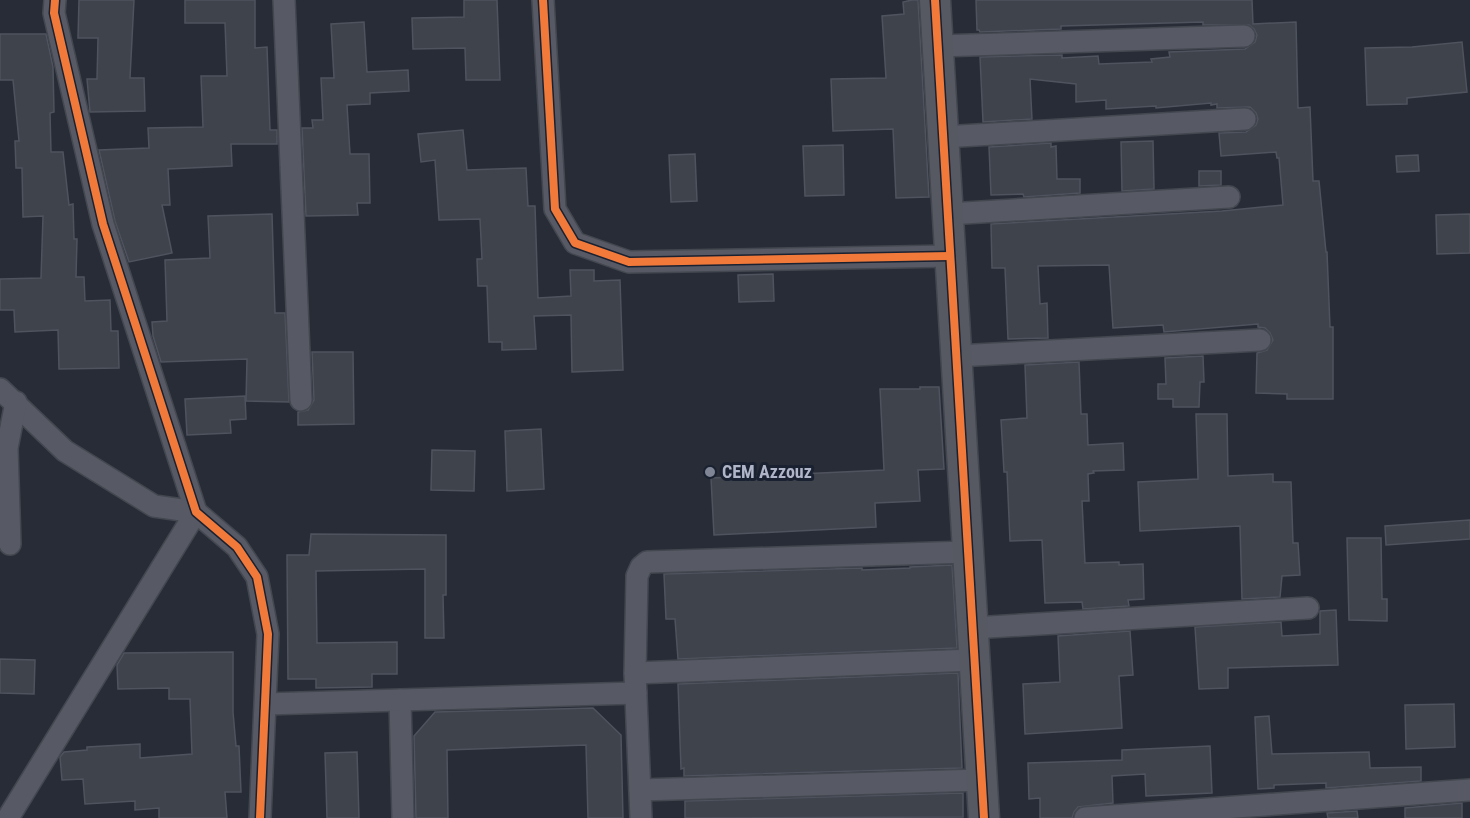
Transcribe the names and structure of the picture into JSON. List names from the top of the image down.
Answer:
{
  "places": ["CEM Azzouz"]
}
